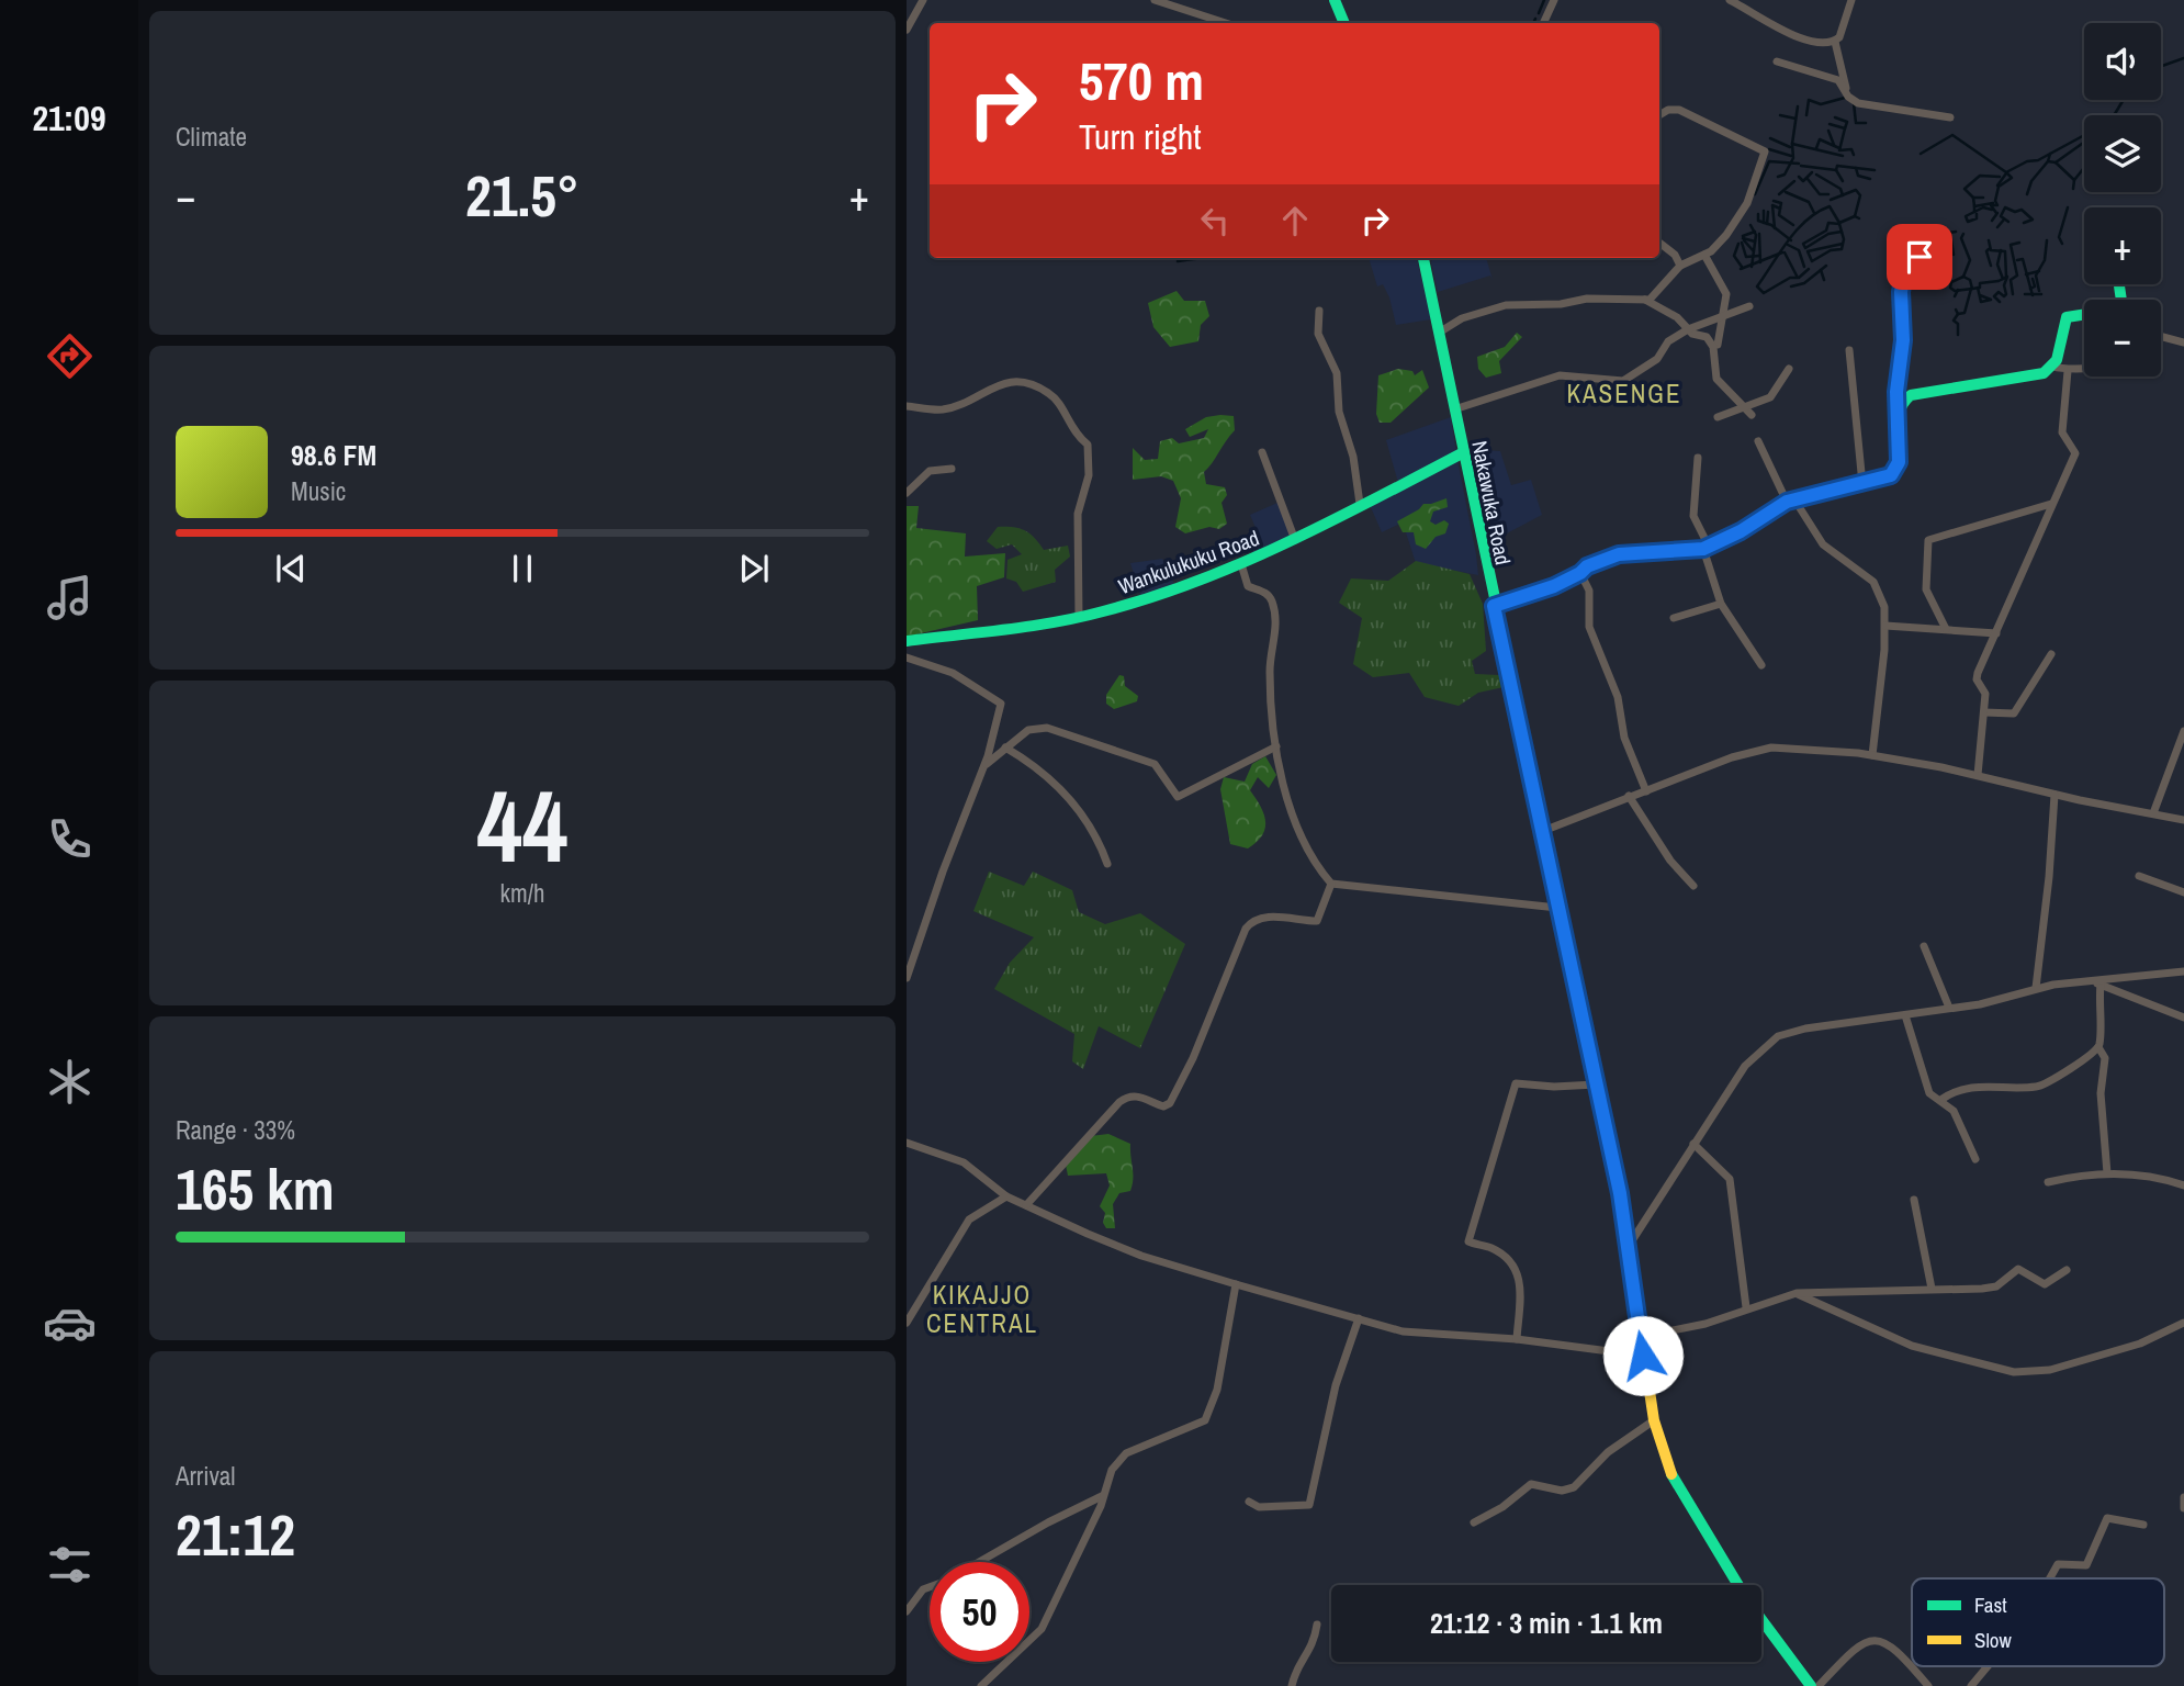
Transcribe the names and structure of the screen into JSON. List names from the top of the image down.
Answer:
{
  "streets": {
    "main road": ["Nakawuka Road", "Wankulukuku Road"]
  },
  "crossings": [
    ["Nakawuka Road", "Wankulukuku Road"]
  ],
  "districts": ["KASENGE", "KIKAJJO CENTRAL"],
  "legend": ["Fast", "Slow"],
  "page": {
    "tabs": "21:09",
    "tile": [
      "Climate",
      ["44", "km/h"],
      ["Range · 33%", "165 km"],
      ["Arrival", "21:12"]
    ],
    "map_buttons": ["+", "−"],
    "turn": ["570 m", "Turn right"],
    "heat": ["−", "21.5°", "+"],
    "song": ["98.6 FM", "Music"],
    "limit": "50",
    "trip": "21:12 · 3 min · 1.1 km"
  }
}
